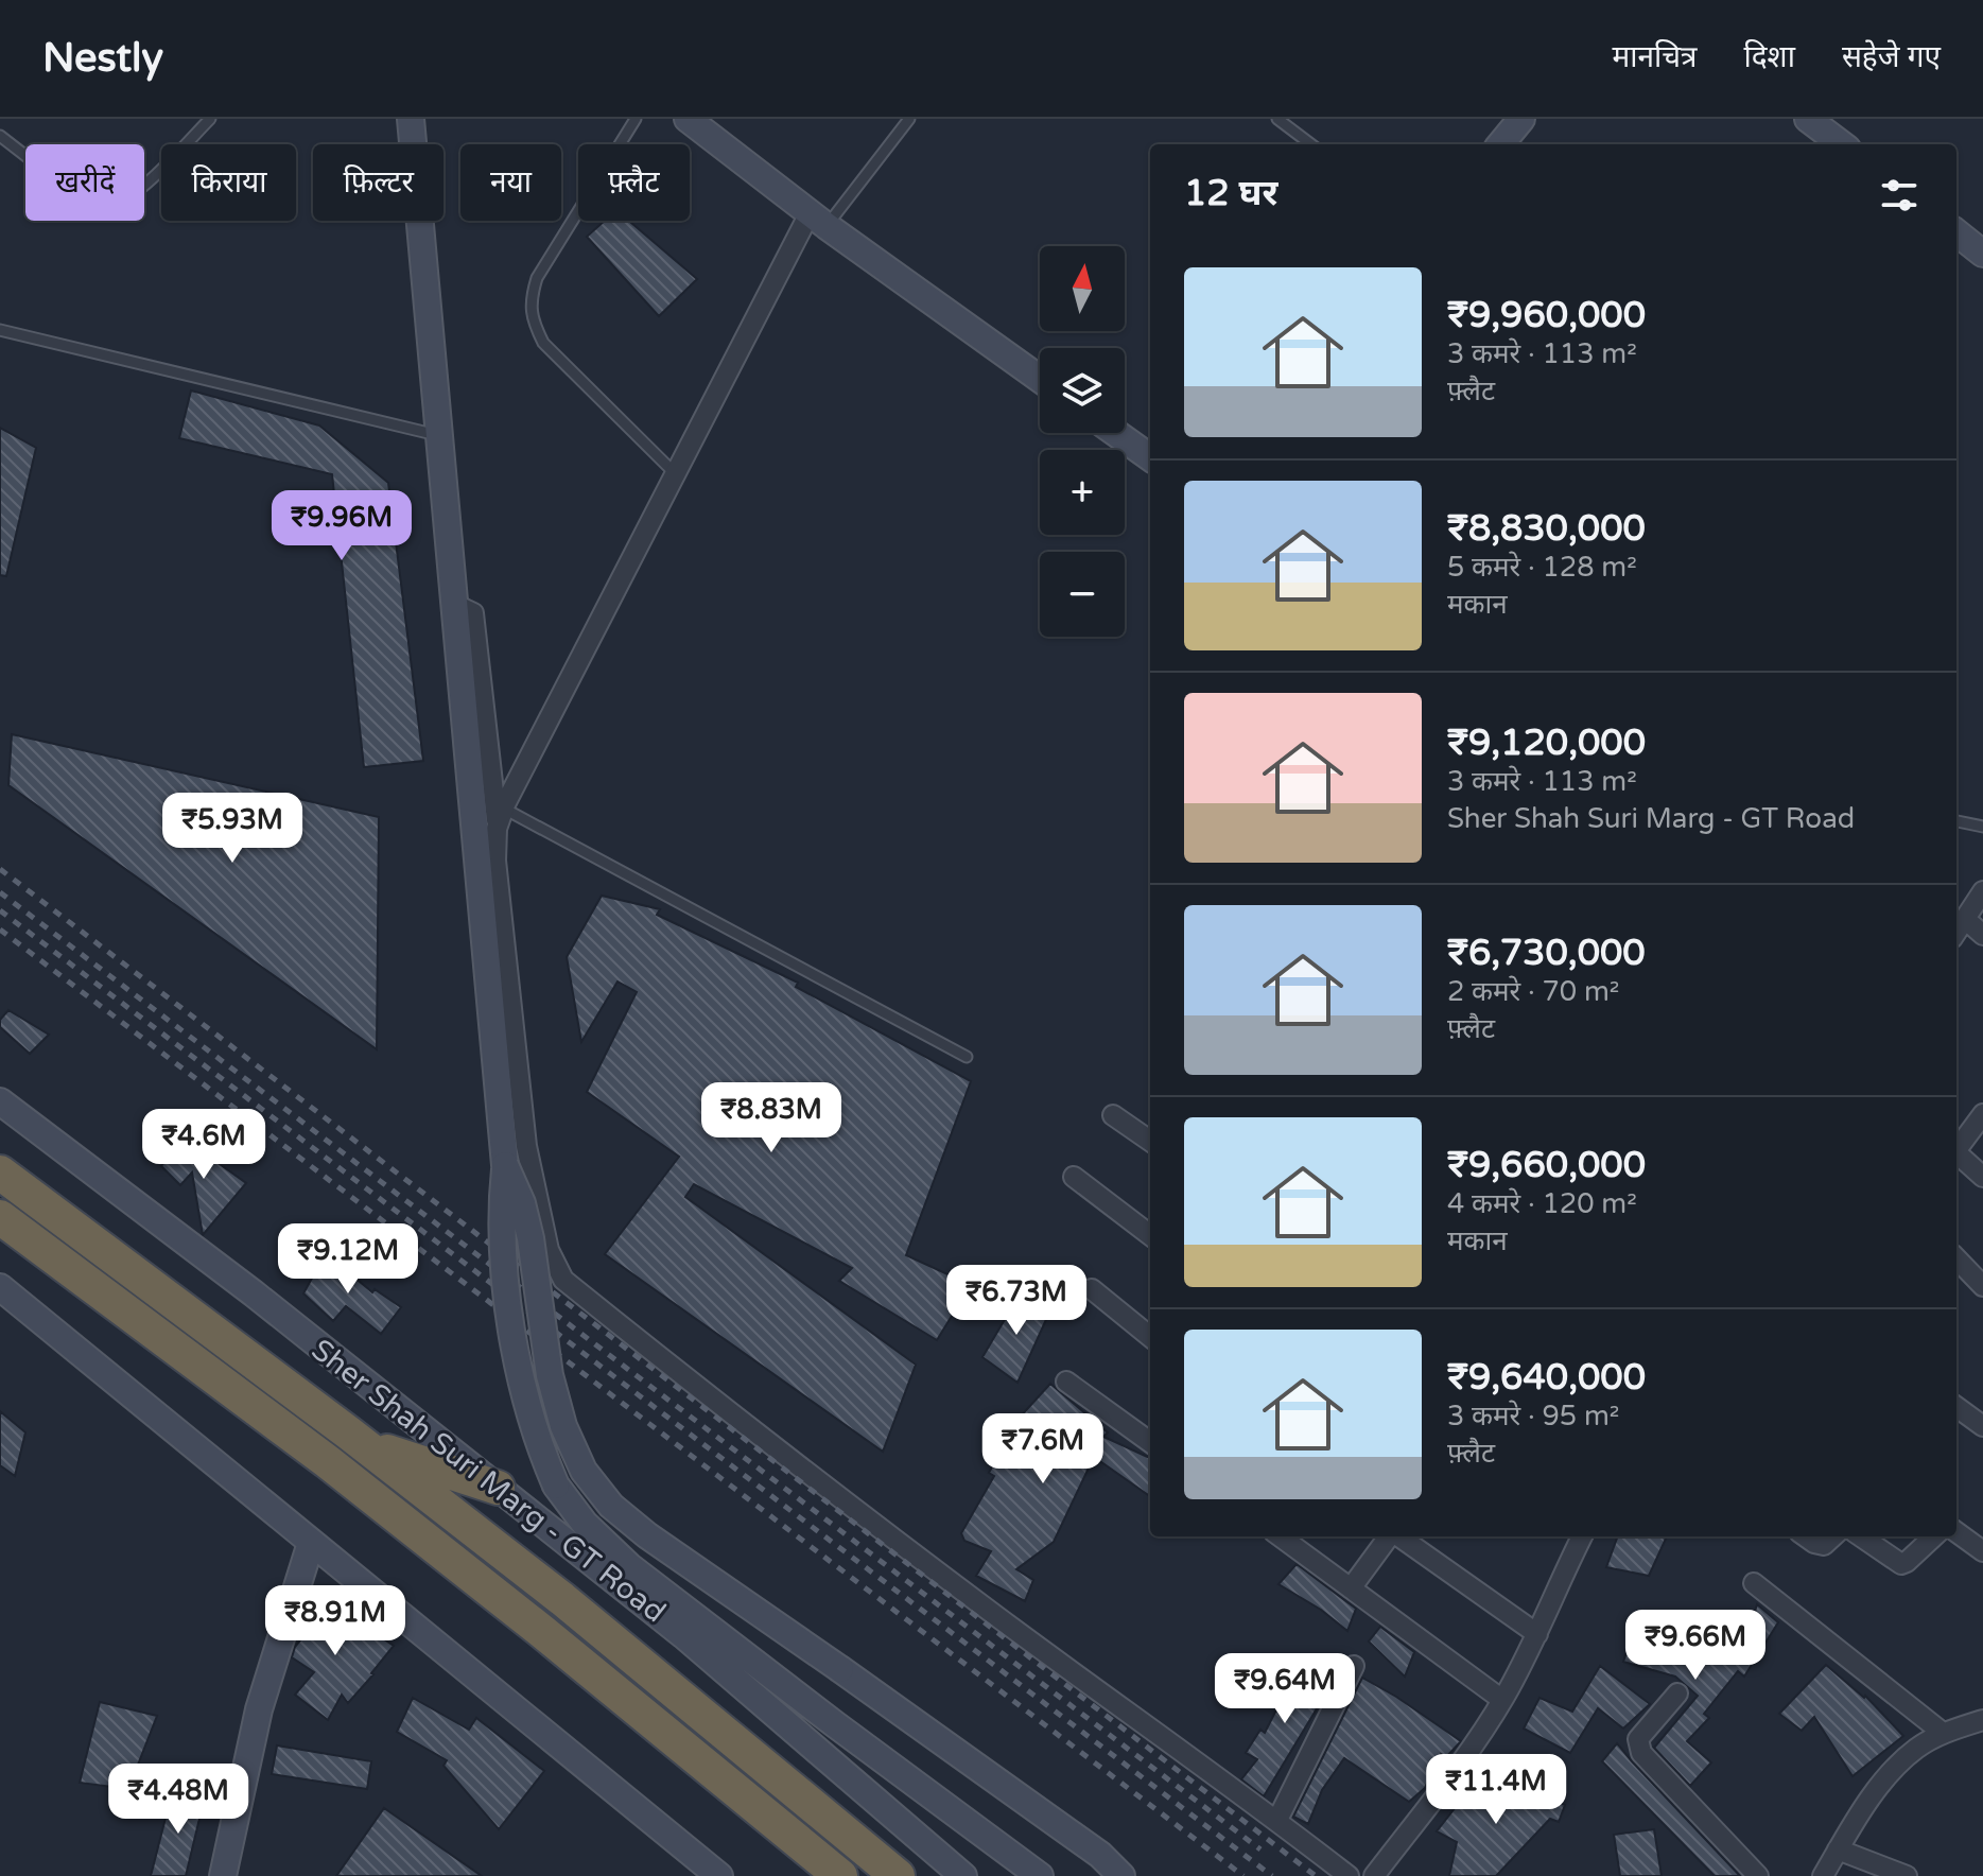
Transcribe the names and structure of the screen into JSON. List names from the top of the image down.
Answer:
{
  "streets": {
    "highway": ["Sher Shah Suri Marg - GT Road"]
  },
  "north": "top",
  "page": {
    "header": "Nestly",
    "nav": ["मानचित्र", "दिशा", "सहेजे गए"],
    "chip": [
      "खरीदें",
      "किराया",
      "फ़िल्टर",
      "नया",
      "फ़्लैट"
    ],
    "heading": "12 घर",
    "map_buttons": ["+", "−"],
    "list": [
      {
        "name": "₹9,960,000",
        "note": "3 कमरे · 113 m² · फ़्लैट"
      },
      {
        "name": "₹8,830,000",
        "note": "5 कमरे · 128 m² · मकान"
      },
      {
        "name": "₹9,120,000",
        "note": "3 कमरे · 113 m² · Sher Shah Suri Marg - GT Road"
      },
      {
        "name": "₹6,730,000",
        "note": "2 कमरे · 70 m² · फ़्लैट"
      },
      {
        "name": "₹9,660,000",
        "note": "4 कमरे · 120 m² · मकान"
      },
      {
        "name": "₹9,640,000",
        "note": "3 कमरे · 95 m² · फ़्लैट"
      }
    ],
    "price": [
      "₹9.96M",
      "₹5.93M",
      "₹8.83M",
      "₹4.6M",
      "₹9.12M",
      "₹6.73M",
      "₹7.6M",
      "₹8.91M",
      "₹9.66M",
      "₹9.64M",
      "₹11.4M",
      "₹4.48M"
    ]
  }
}
